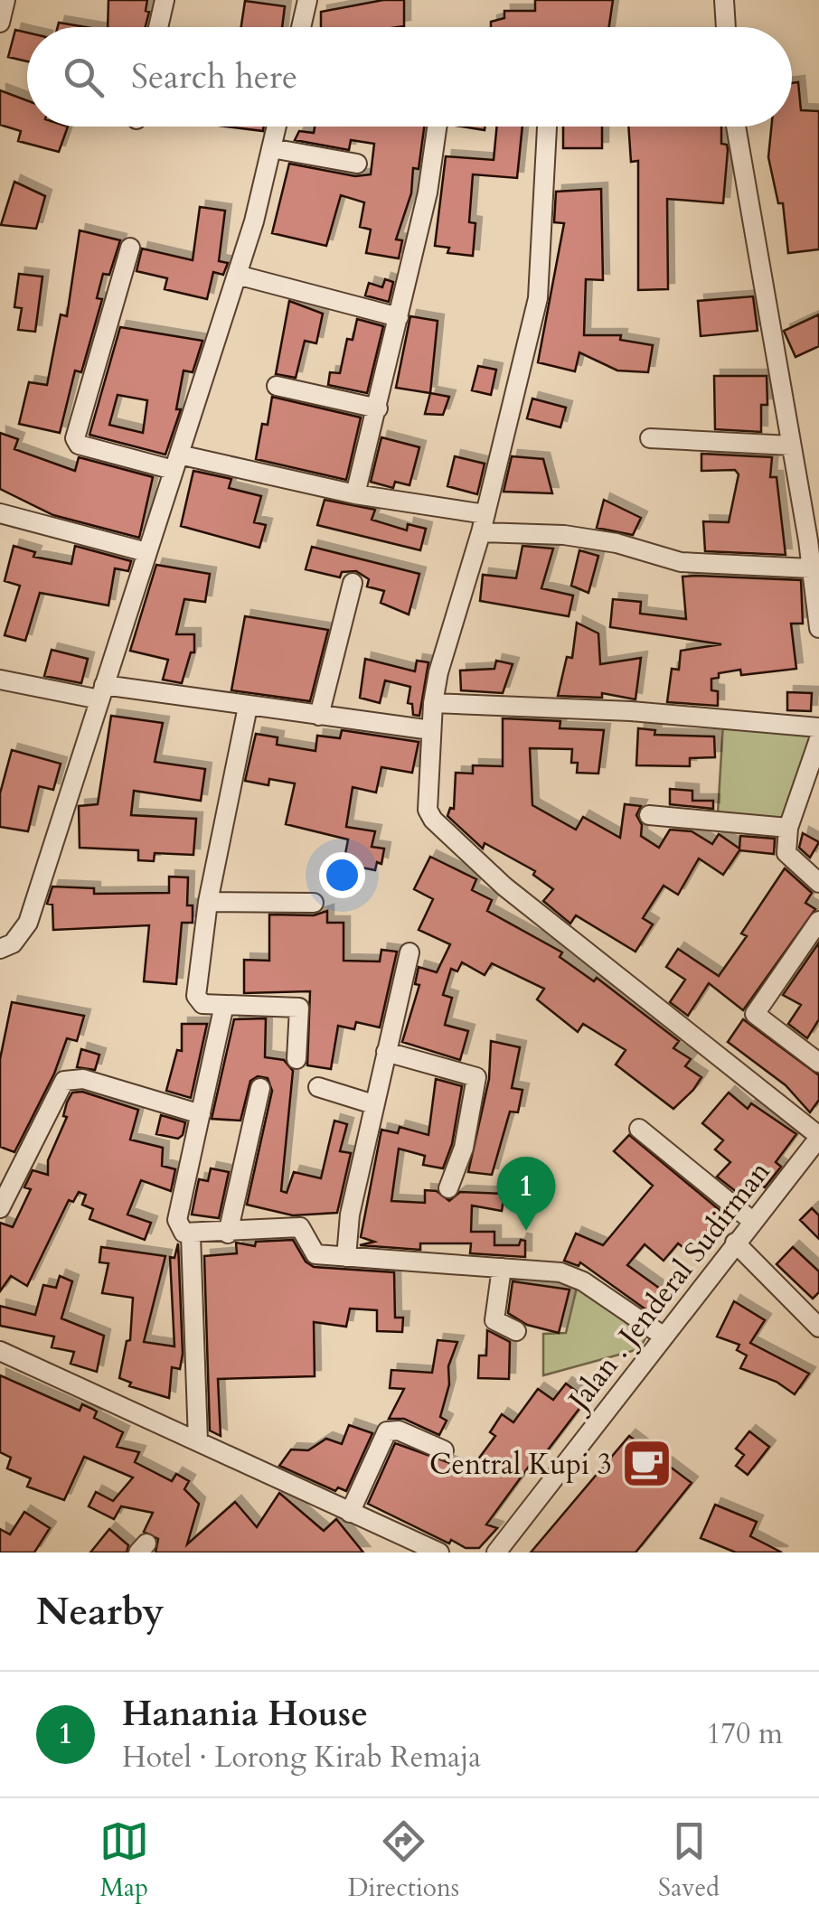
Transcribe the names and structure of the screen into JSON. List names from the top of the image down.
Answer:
{
  "streets": {
    "street": ["Jalan . Jenderal Sudirman"]
  },
  "places": {
    "cafe": ["Central Kupi 3"]
  },
  "page": {
    "search": "Search here",
    "pins": "1",
    "heading": "Nearby",
    "list": [
      {
        "mark": "1",
        "name": "Hanania House",
        "note": "Hotel · Lorong Kirab Remaja",
        "value": "170 m"
      }
    ],
    "nav": ["Map", "Directions", "Saved"]
  }
}
